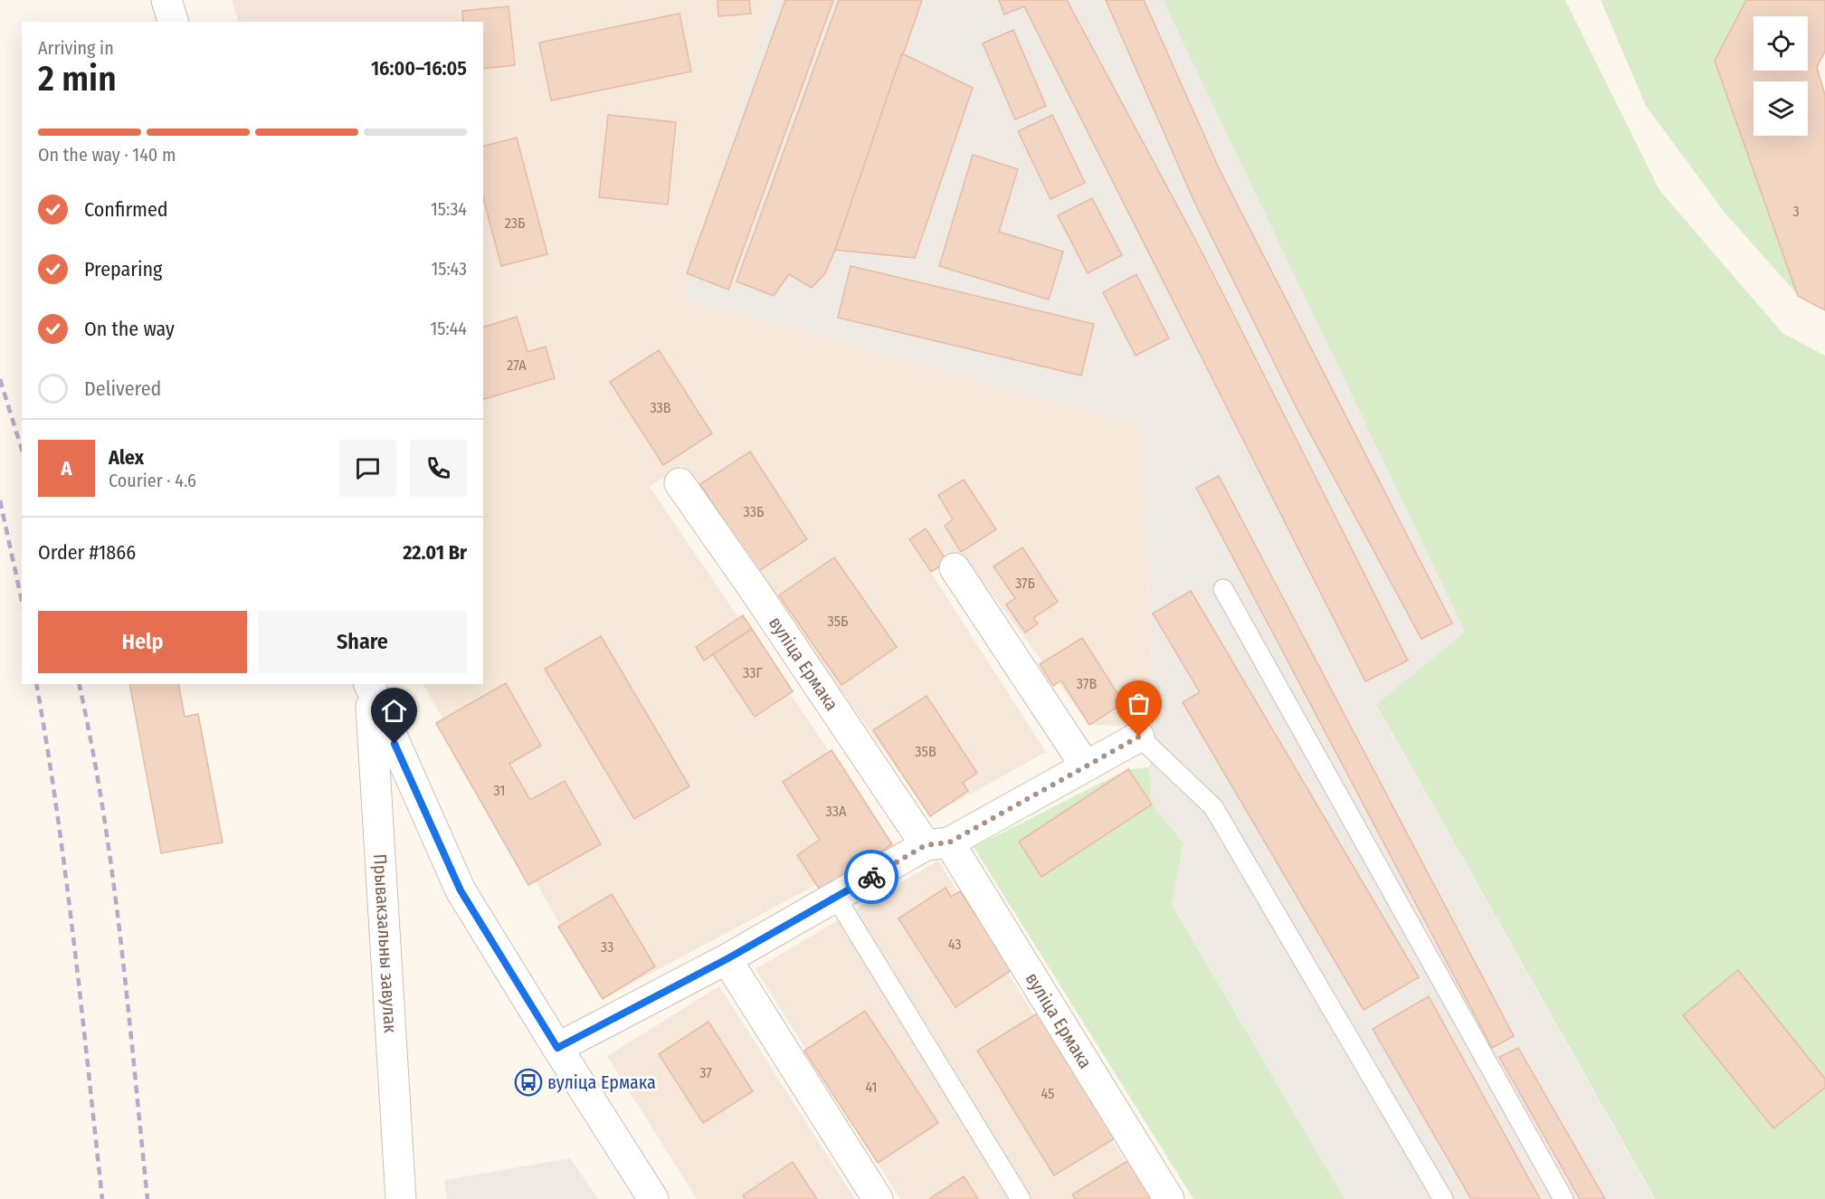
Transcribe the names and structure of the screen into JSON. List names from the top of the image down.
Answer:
{
  "streets": {
    "street": ["вуліца Ермака", "Прывакзальны завулак"]
  },
  "places": {
    "bus stop": ["вуліца Ермака"]
  },
  "house_numbers": [
    "3",
    "23Б",
    "27А",
    "33В",
    "33Б",
    "37Б",
    "35Б",
    "33Г",
    "37В",
    "35В",
    "31",
    "33А",
    "43",
    "33",
    "37",
    "41",
    "45"
  ],
  "page": {
    "heading": ["2 min", "Arriving in", "16:00–16:05"],
    "panel": [
      "Alex",
      "Courier · 4.6",
      "Order #1866",
      "22.01 Br"
    ],
    "bar": "On the way · 140 m",
    "list": [
      ["Confirmed", "15:34"],
      ["Preparing", "15:43"],
      ["On the way", "15:44"],
      "Delivered"
    ],
    "round": "A",
    "buttons": ["Help", "Share"]
  }
}
